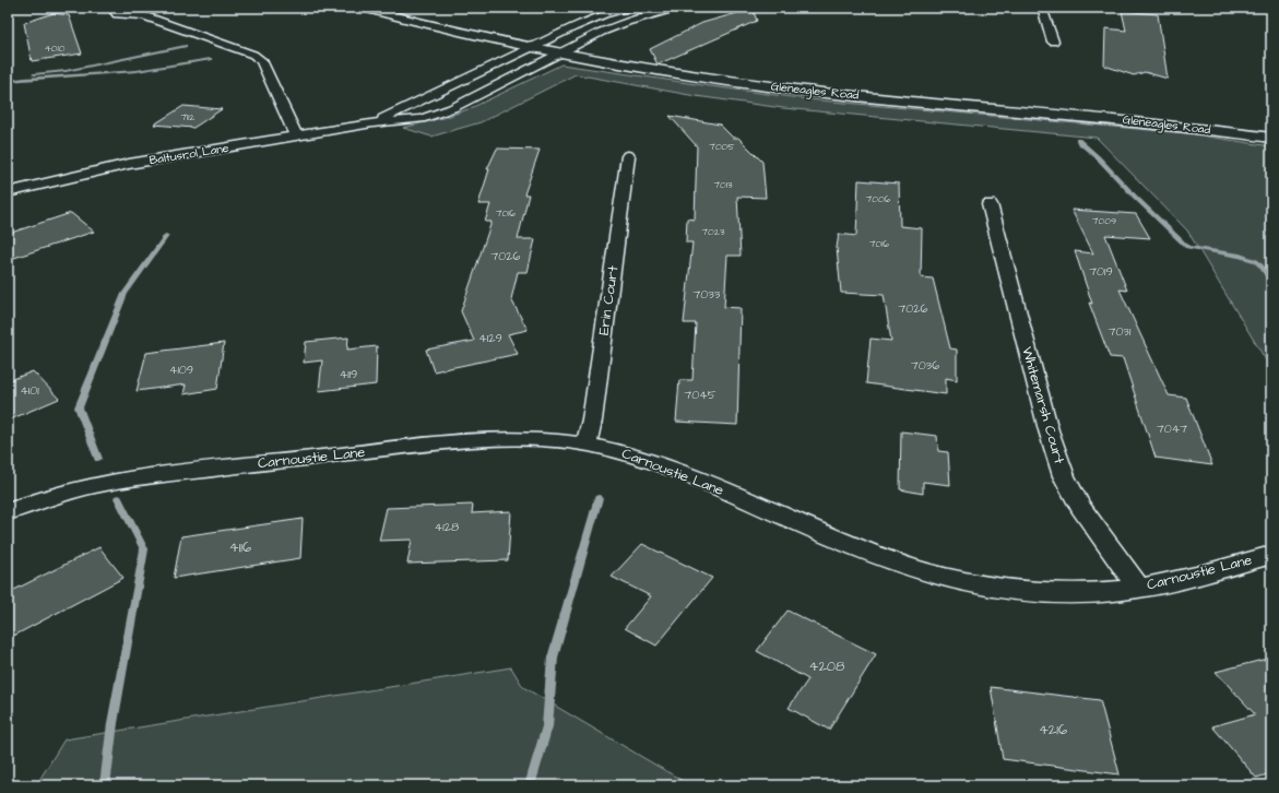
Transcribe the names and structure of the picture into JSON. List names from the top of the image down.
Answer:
{
  "streets": {
    "street": [
      "Gleneagles Road",
      "Baltusrol Lane",
      "Erin Court",
      "Whitemarsh Court",
      "Carnoustie Lane"
    ]
  },
  "crossings": [
    ["Gleneagles Road", "Baltusrol Lane"],
    ["Erin Court", "Carnoustie Lane"],
    ["Whitemarsh Court", "Carnoustie Lane"]
  ],
  "house_numbers": [
    "4010",
    "7112",
    "7005",
    "7013",
    "7006",
    "7016",
    "7009",
    "7023",
    "7016",
    "7026",
    "7019",
    "7033",
    "7026",
    "7031",
    "4129",
    "7036",
    "4109",
    "4119",
    "4101",
    "7045",
    "7047",
    "4128",
    "4116",
    "4208",
    "4216"
  ]
}
